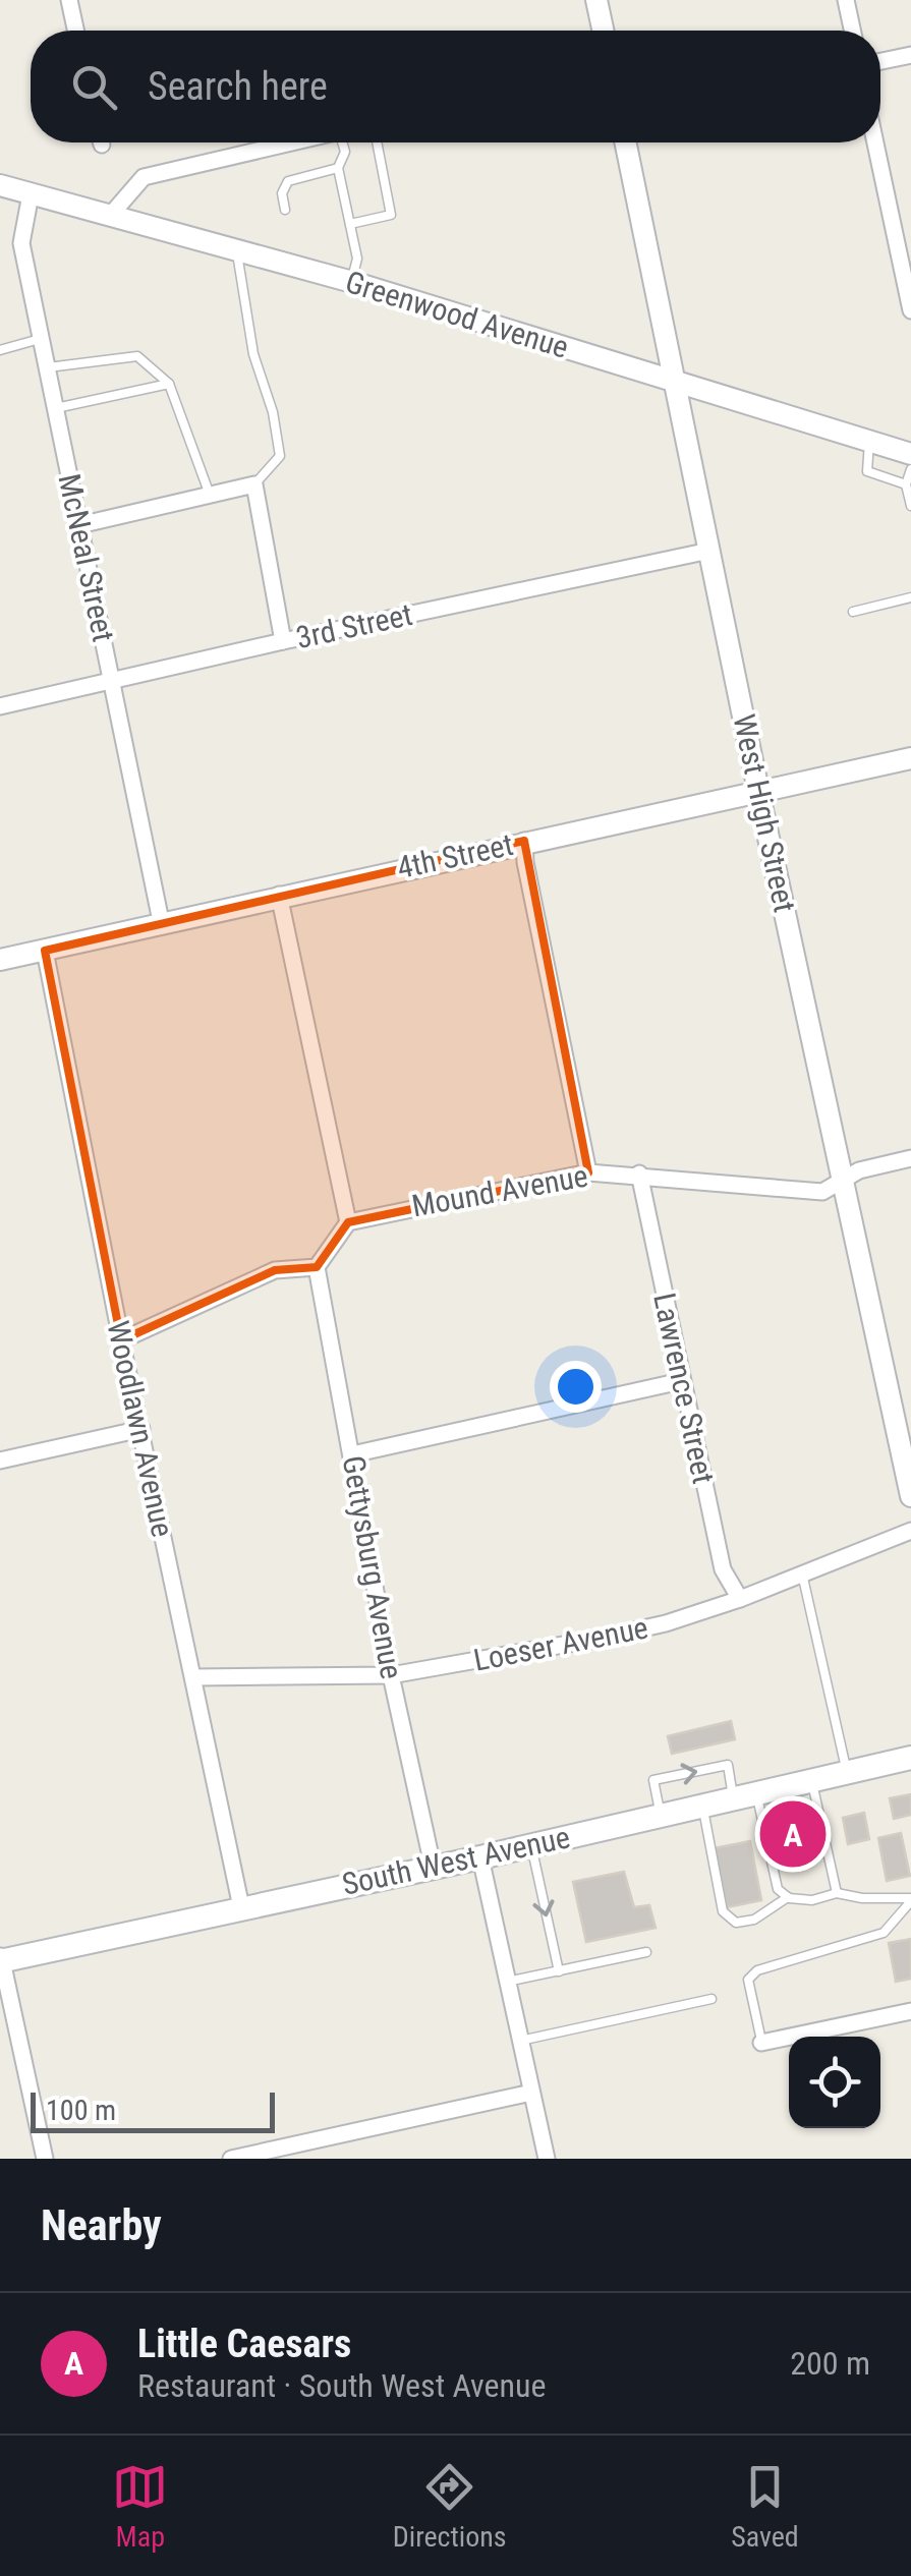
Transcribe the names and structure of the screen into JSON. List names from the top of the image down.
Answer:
{
  "streets": {
    "main road": ["South West Avenue"],
    "street": [
      "Greenwood Avenue",
      "McNeal Street",
      "3rd Street",
      "West High Street",
      "4th Street",
      "Mound Avenue",
      "Lawrence Street",
      "Woodlawn Avenue",
      "Gettysburg Avenue",
      "Loeser Avenue"
    ]
  },
  "crossings": [
    ["Greenwood Avenue", "McNeal Street"],
    ["Greenwood Avenue", "West High Street"],
    ["McNeal Street", "3rd Street"],
    ["McNeal Street", "4th Street"],
    ["3rd Street", "West High Street"],
    ["West High Street", "4th Street"],
    ["West High Street", "Mound Avenue"],
    ["4th Street", "Woodlawn Avenue"],
    ["Mound Avenue", "Lawrence Street"],
    ["Lawrence Street", "Loeser Avenue"],
    ["Woodlawn Avenue", "Loeser Avenue"],
    ["Woodlawn Avenue", "South West Avenue"],
    ["Gettysburg Avenue", "Loeser Avenue"],
    ["Gettysburg Avenue", "South West Avenue"]
  ],
  "scale_bar": "100 m",
  "page": {
    "search": "Search here",
    "pins": "A",
    "scale": "100 m",
    "heading": "Nearby",
    "list": [
      {
        "mark": "A",
        "name": "Little Caesars",
        "note": "Restaurant · South West Avenue",
        "value": "200 m"
      }
    ],
    "nav": ["Map", "Directions", "Saved"]
  }
}
